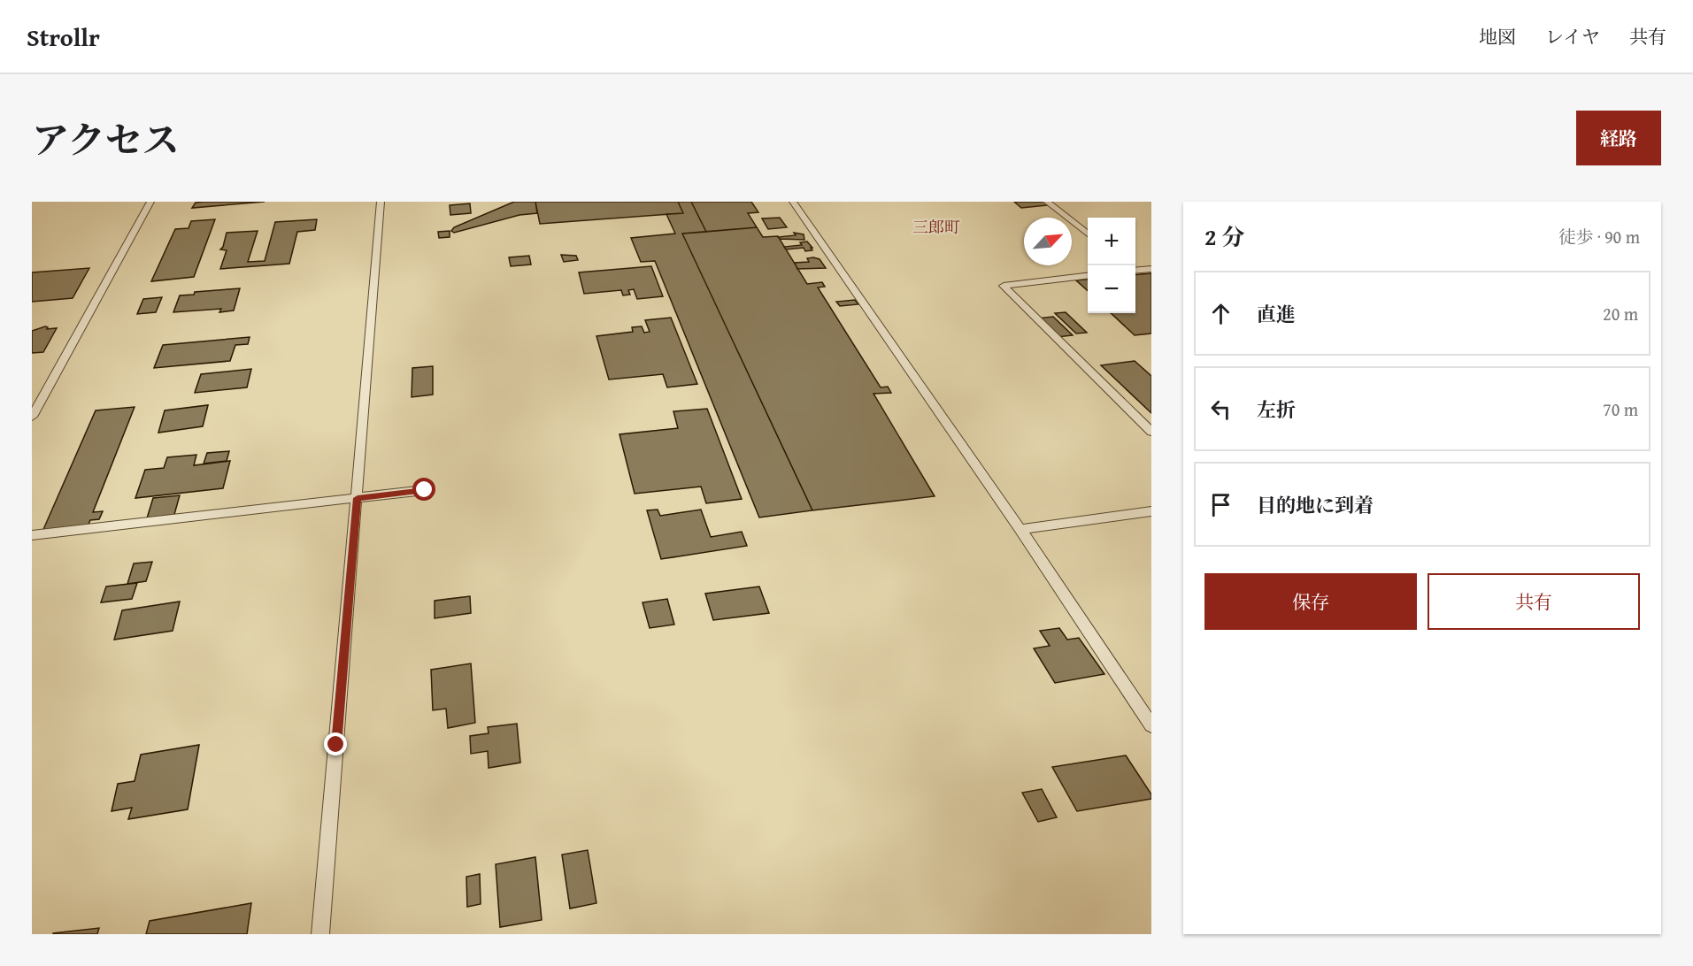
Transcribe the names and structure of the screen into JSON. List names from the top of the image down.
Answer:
{
  "districts": ["三郎町"],
  "north": "top right",
  "page": {
    "header": "Strollr",
    "nav": ["地図", "レイヤ", "共有"],
    "title": "アクセス",
    "buttons": [
      "経路",
      ["保存", "共有"]
    ],
    "heading": ["2 分", "徒歩 · 90 m"],
    "map_buttons": ["+", "−"],
    "list": [
      ["直進", "20 m"],
      ["左折", "70 m"],
      "目的地に到着"
    ]
  }
}
